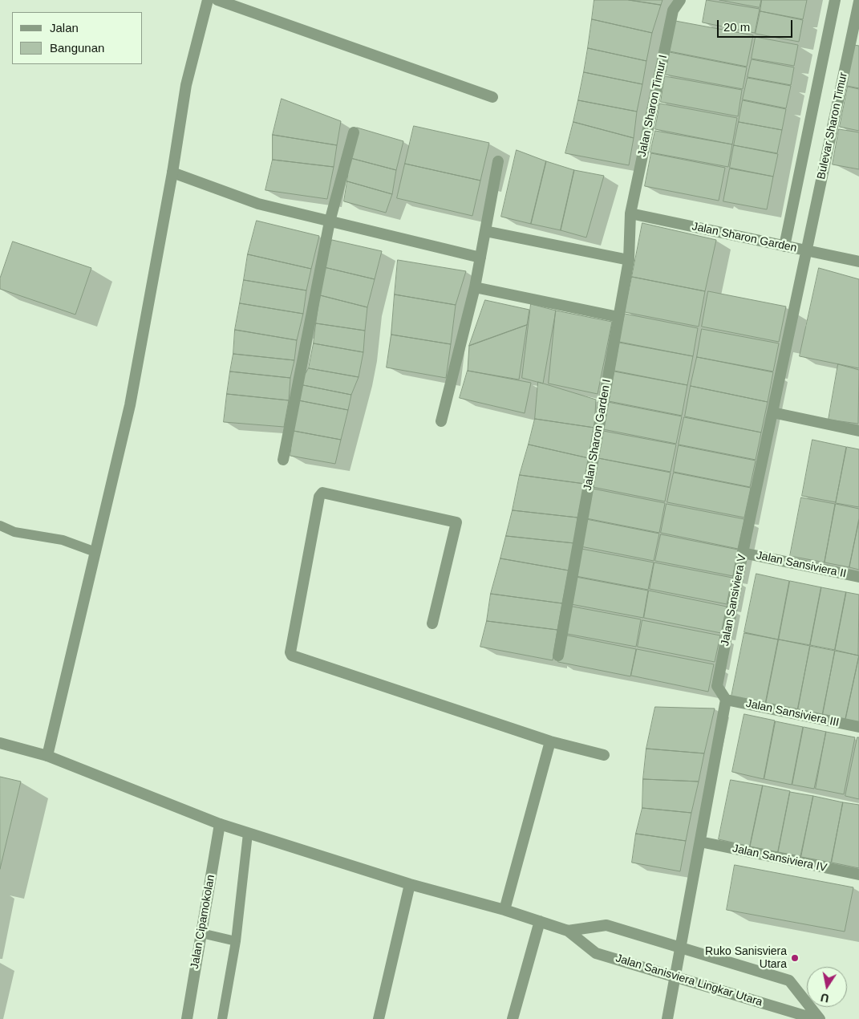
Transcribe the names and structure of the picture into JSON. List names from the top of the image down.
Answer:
{
  "streets": {
    "street": [
      "Jalan Sharon Timur I",
      "Bulevar Sharon Timur",
      "Jalan Sharon Garden",
      "Jalan Sharon Garden I",
      "Jalan Sansiviera II",
      "Jalan Sansiviera V",
      "Jalan Sansiviera III",
      "Jalan Sansiviera IV",
      "Jalan Cipamokolan",
      "Jalan Sanisviera Lingkar Utara"
    ]
  },
  "crossings": [
    ["Jalan Sharon Timur I", "Jalan Sharon Garden"],
    ["Jalan Sharon Timur I", "Jalan Sharon Garden I"],
    ["Bulevar Sharon Timur", "Jalan Sharon Garden"],
    ["Bulevar Sharon Timur", "Jalan Sansiviera V"],
    ["Jalan Sharon Garden", "Jalan Sharon Garden I"],
    ["Jalan Sharon Garden", "Jalan Sansiviera V"],
    ["Jalan Sansiviera II", "Jalan Sansiviera V"],
    ["Jalan Sansiviera V", "Jalan Sansiviera III"],
    ["Jalan Cipamokolan", "Jalan Sanisviera Lingkar Utara"]
  ],
  "places": ["Ruko Sanisviera Utara"],
  "legend": ["Jalan", "Bangunan"],
  "scale_bar": "20 m",
  "north": "bottom"
}
